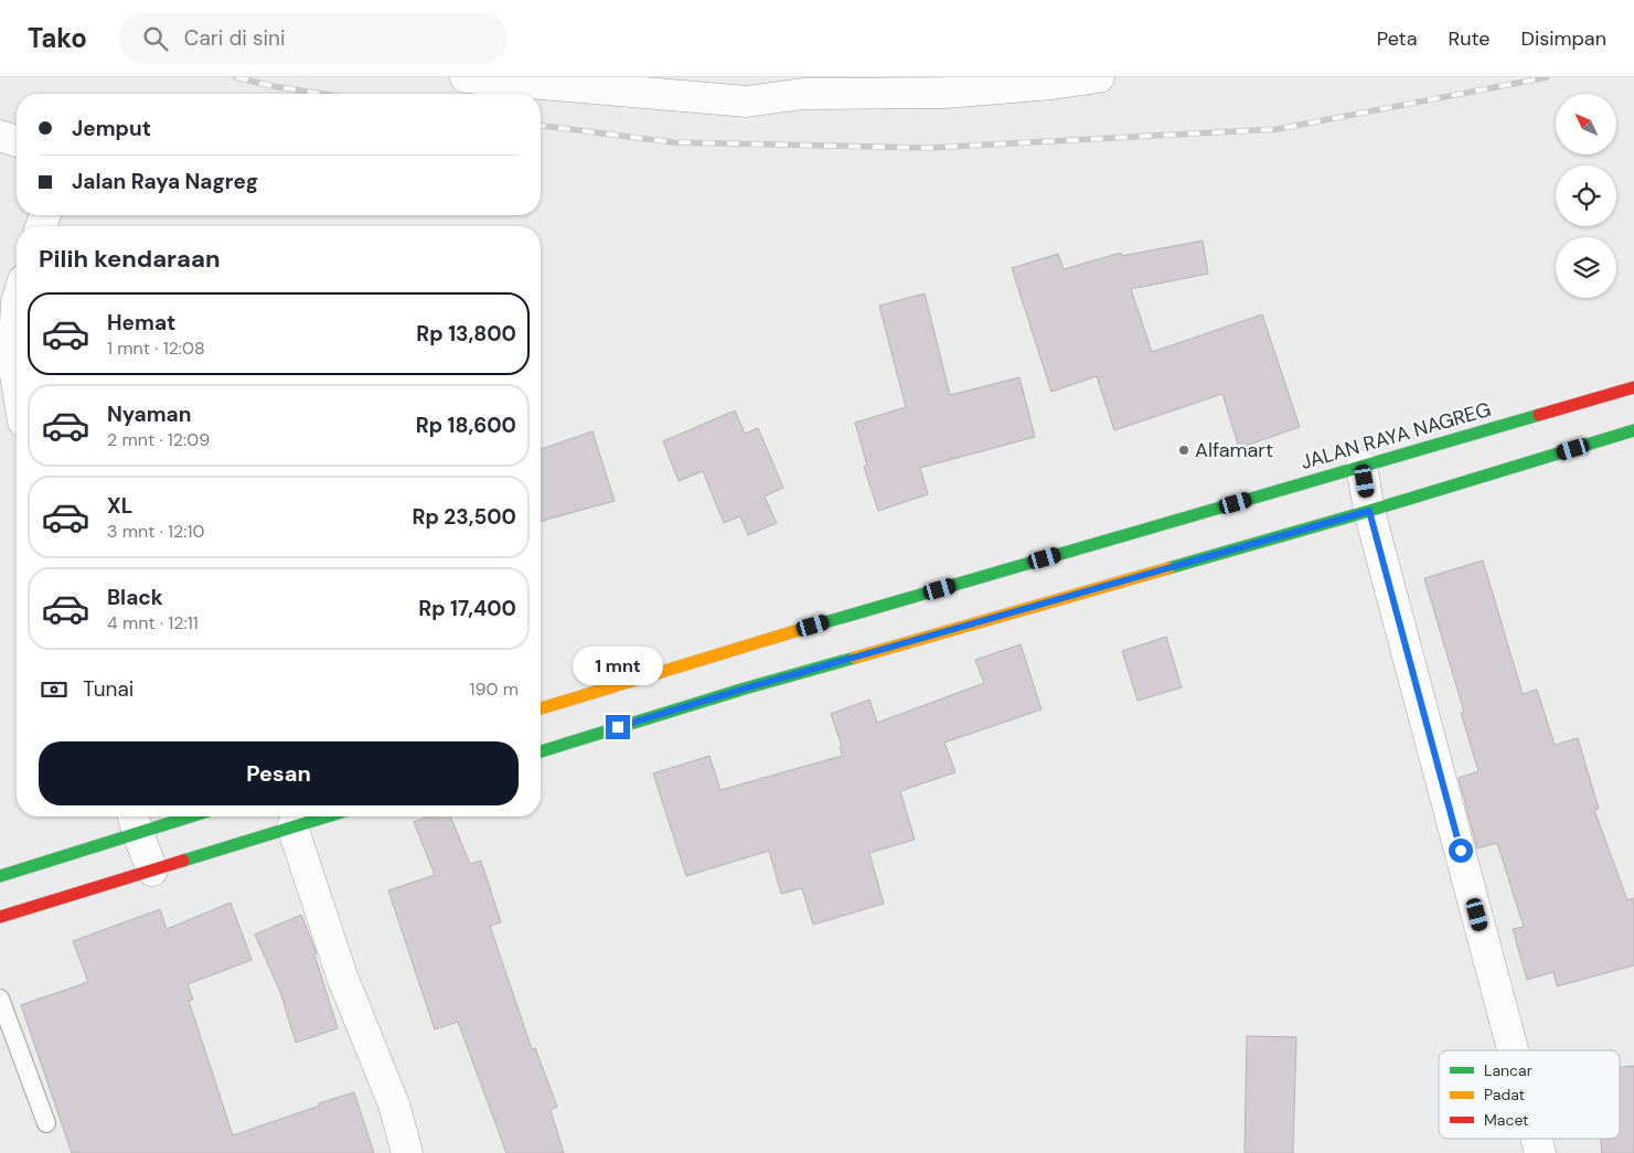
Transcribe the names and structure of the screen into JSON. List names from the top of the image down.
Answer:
{
  "streets": {
    "highway": ["JALAN RAYA NAGREG"]
  },
  "places": ["Alfamart"],
  "legend": ["Lancar", "Padat", "Macet"],
  "north": "top left",
  "page": {
    "header": "Tako",
    "search": "Cari di sini",
    "nav": ["Peta", "Rute", "Disimpan"],
    "banner": ["Jemput", "Jalan Raya Nagreg"],
    "heading": "Pilih kendaraan",
    "list": [
      {
        "name": "Hemat",
        "note": "1 mnt · 12:08",
        "value": "Rp 13,800"
      },
      {
        "name": "Nyaman",
        "note": "2 mnt · 12:09",
        "value": "Rp 18,600"
      },
      {
        "name": "XL",
        "note": "3 mnt · 12:10",
        "value": "Rp 23,500"
      },
      {
        "name": "Black",
        "note": "4 mnt · 12:11",
        "value": "Rp 17,400"
      }
    ],
    "bubble": "1 mnt",
    "pay": ["Tunai", "190 m"],
    "buttons": "Pesan"
  }
}
